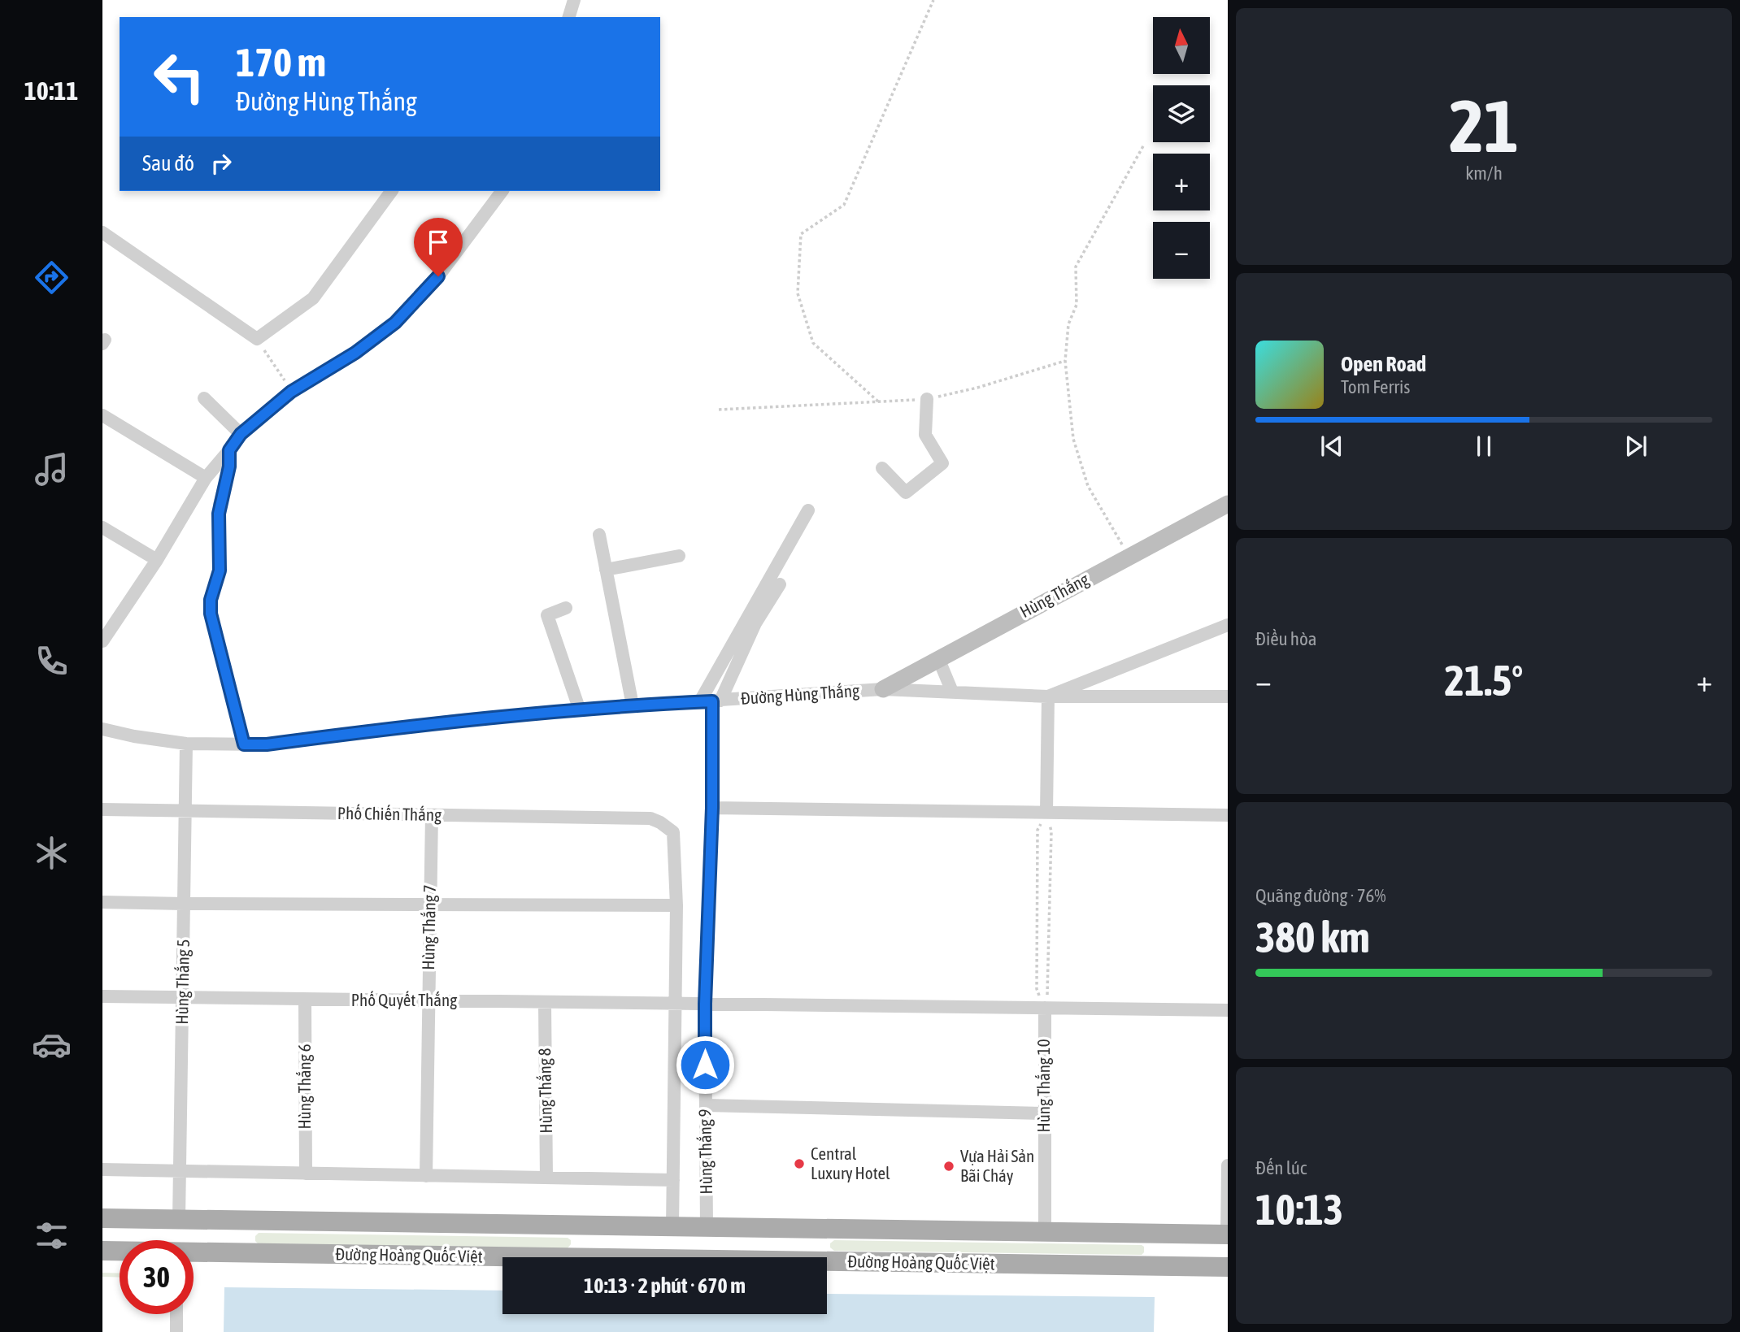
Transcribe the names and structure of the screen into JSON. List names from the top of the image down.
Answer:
{
  "streets": {
    "main road": ["Đường Hoàng Quốc Việt"],
    "street": [
      "Hùng Thắng",
      "Đường Hùng Thắng",
      "Phố Chiến Thắng",
      "Hùng Thắng 7",
      "Hùng Thắng 5",
      "Phố Quyết Thắng",
      "Hùng Thắng 10",
      "Hùng Thắng 6",
      "Hùng Thắng 8",
      "Hùng Thắng 9"
    ]
  },
  "crossings": [
    ["Hùng Thắng", "Đường Hùng Thắng"],
    ["Đường Hùng Thắng", "Hùng Thắng 5"],
    ["Đường Hùng Thắng", "Hùng Thắng 9"],
    ["Phố Chiến Thắng", "Hùng Thắng 7"],
    ["Phố Chiến Thắng", "Hùng Thắng 5"],
    ["Hùng Thắng 7", "Phố Quyết Thắng"],
    ["Hùng Thắng 5", "Phố Quyết Thắng"],
    ["Hùng Thắng 5", "Đường Hoàng Quốc Việt"],
    ["Phố Quyết Thắng", "Hùng Thắng 10"],
    ["Phố Quyết Thắng", "Hùng Thắng 6"],
    ["Phố Quyết Thắng", "Hùng Thắng 8"],
    ["Phố Quyết Thắng", "Hùng Thắng 9"],
    ["Hùng Thắng 10", "Đường Hoàng Quốc Việt"],
    ["Hùng Thắng 9", "Đường Hoàng Quốc Việt"]
  ],
  "places": ["Central Luxury Hotel", "Vựa Hải Sản Bãi Cháy"],
  "north": "top",
  "page": {
    "tabs": "10:11",
    "tile": [
      ["21", "km/h"],
      "Điều hòa",
      ["Quãng đường · 76%", "380 km"],
      ["Đến lúc", "10:13"]
    ],
    "map_buttons": ["+", "−"],
    "turn": ["170 m", "Đường Hùng Thắng"],
    "then": "Sau đó",
    "song": ["Open Road", "Tom Ferris"],
    "heat": ["−", "21.5°", "+"],
    "limit": "30",
    "trip": "10:13 · 2 phút · 670 m"
  }
}
